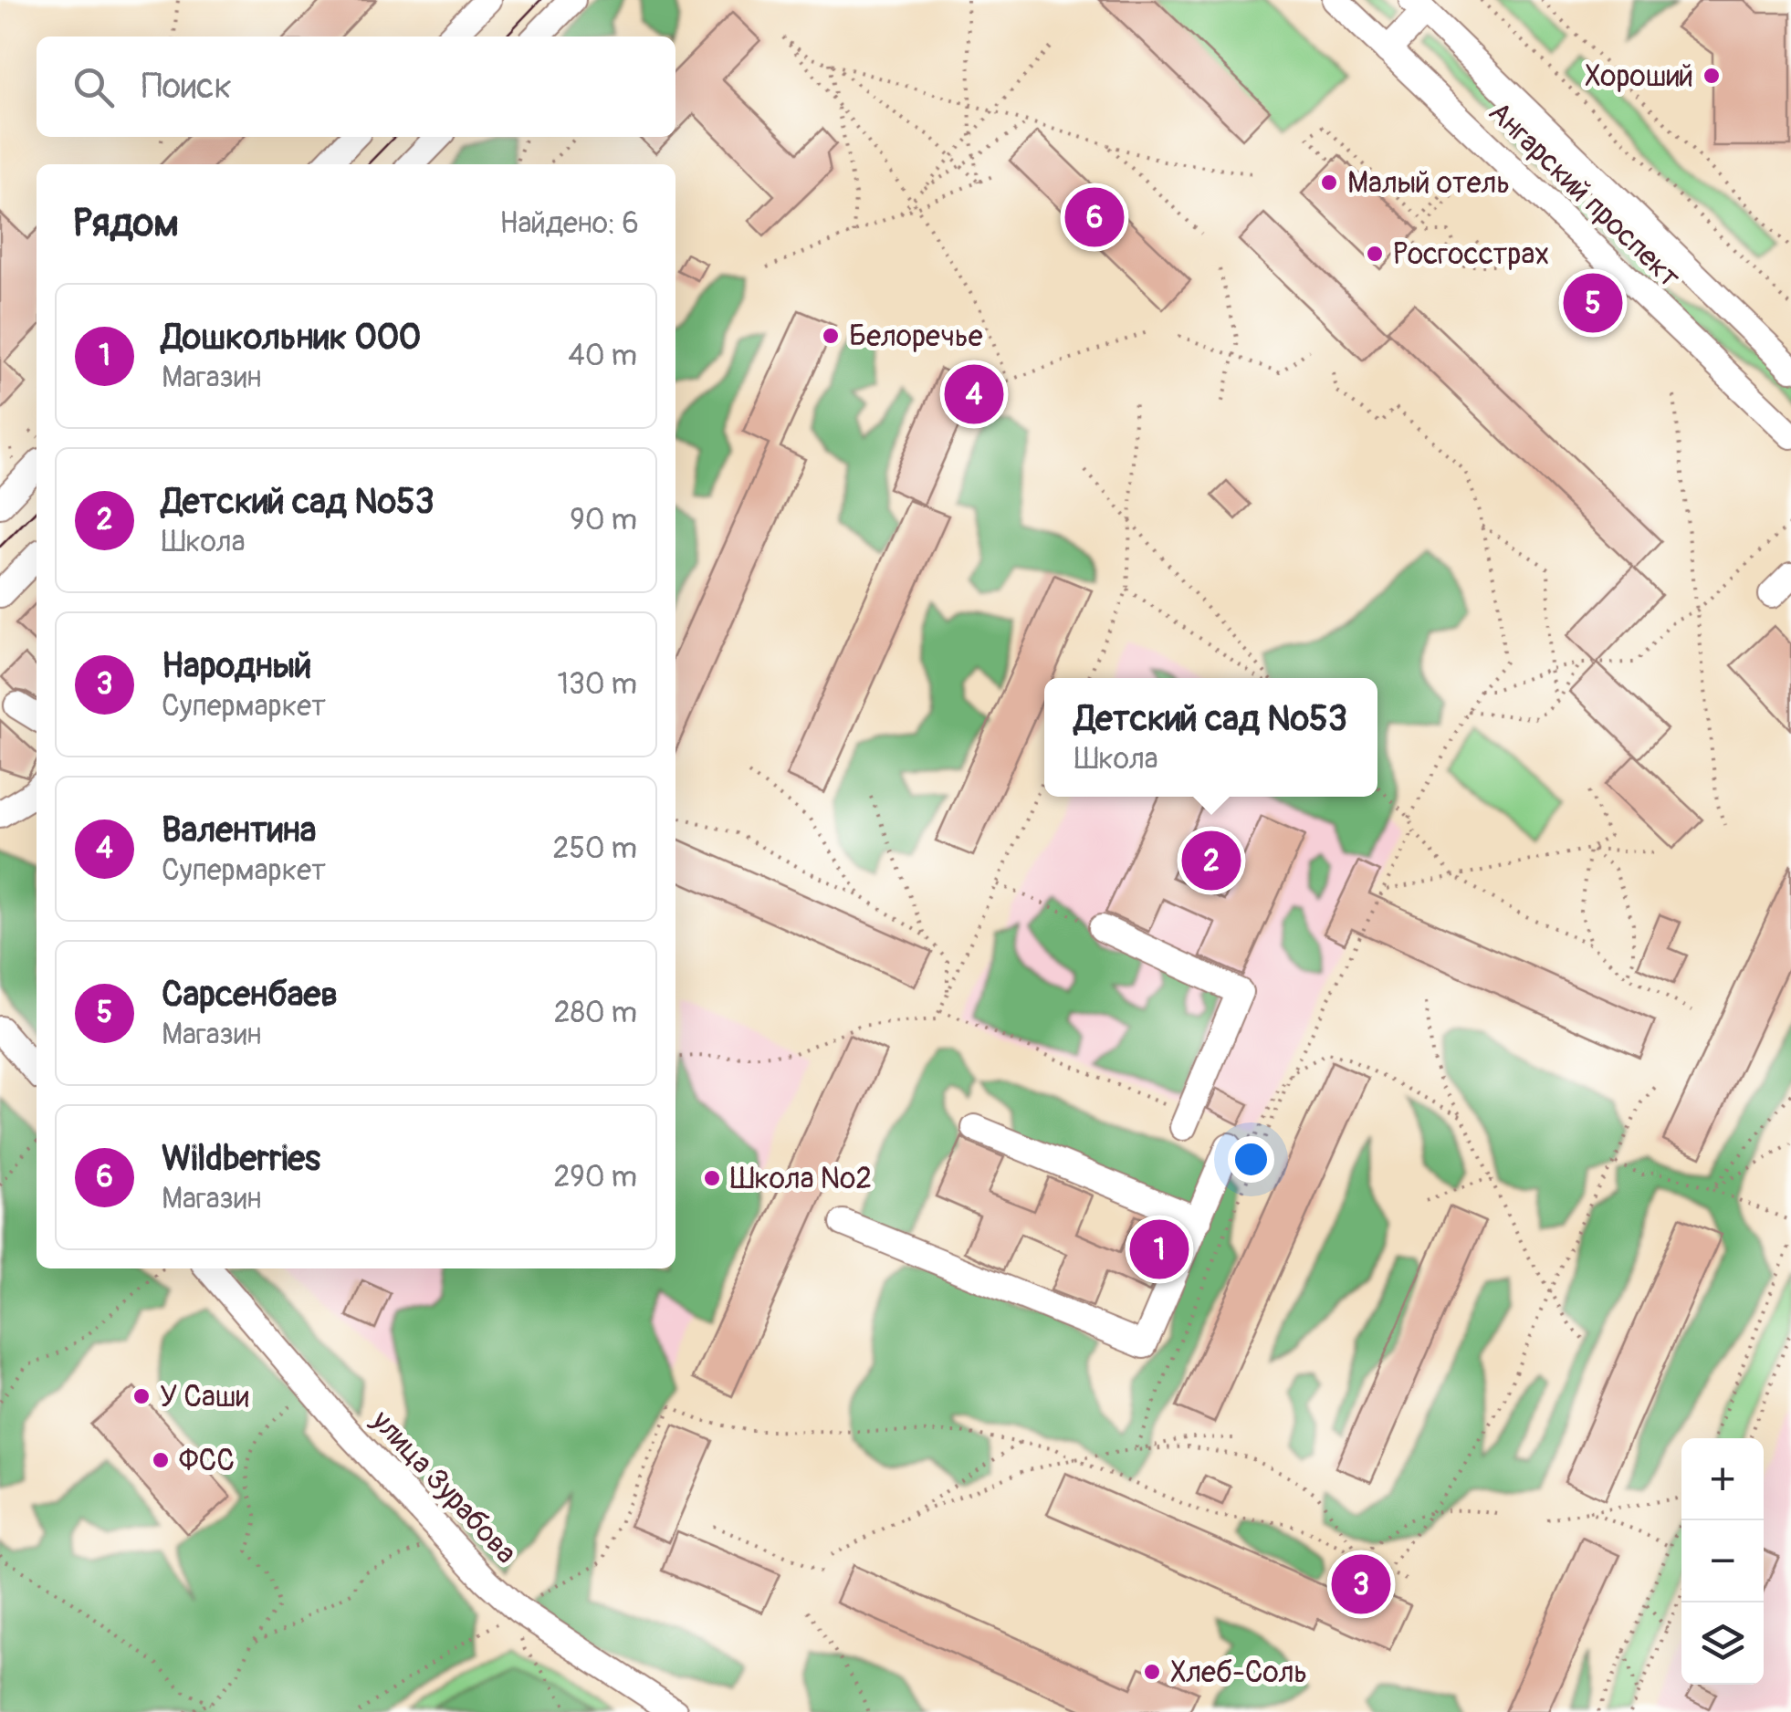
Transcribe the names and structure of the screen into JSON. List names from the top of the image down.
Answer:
{
  "streets": {
    "street": ["Ангарский проспект", "улица Зурабова"]
  },
  "places": [
    "Хороший",
    "Малый отель",
    "Росгосстрах",
    "Белоречье",
    "Школа №2",
    "У Саши",
    "ФСС",
    "Хлеб-Соль"
  ],
  "page": {
    "search": "Поиск",
    "heading": ["Рядом", "Найдено: 6"],
    "pins": [
      "6",
      "5",
      "4",
      "2",
      "1",
      "3"
    ],
    "list": [
      {
        "mark": "1",
        "name": "Дошкольник ООО",
        "note": "Магазин",
        "value": "40 m"
      },
      {
        "mark": "2",
        "name": "Детский сад №53",
        "note": "Школа",
        "value": "90 m"
      },
      {
        "mark": "3",
        "name": "Народный",
        "note": "Супермаркет",
        "value": "130 m"
      },
      {
        "mark": "4",
        "name": "Валентина",
        "note": "Супермаркет",
        "value": "250 m"
      },
      {
        "mark": "5",
        "name": "Сарсенбаев",
        "note": "Магазин",
        "value": "280 m"
      },
      {
        "mark": "6",
        "name": "Wildberries",
        "note": "Магазин",
        "value": "290 m"
      }
    ],
    "popup": ["Детский сад №53", "Школа"],
    "map_buttons": ["+", "−"]
  }
}
